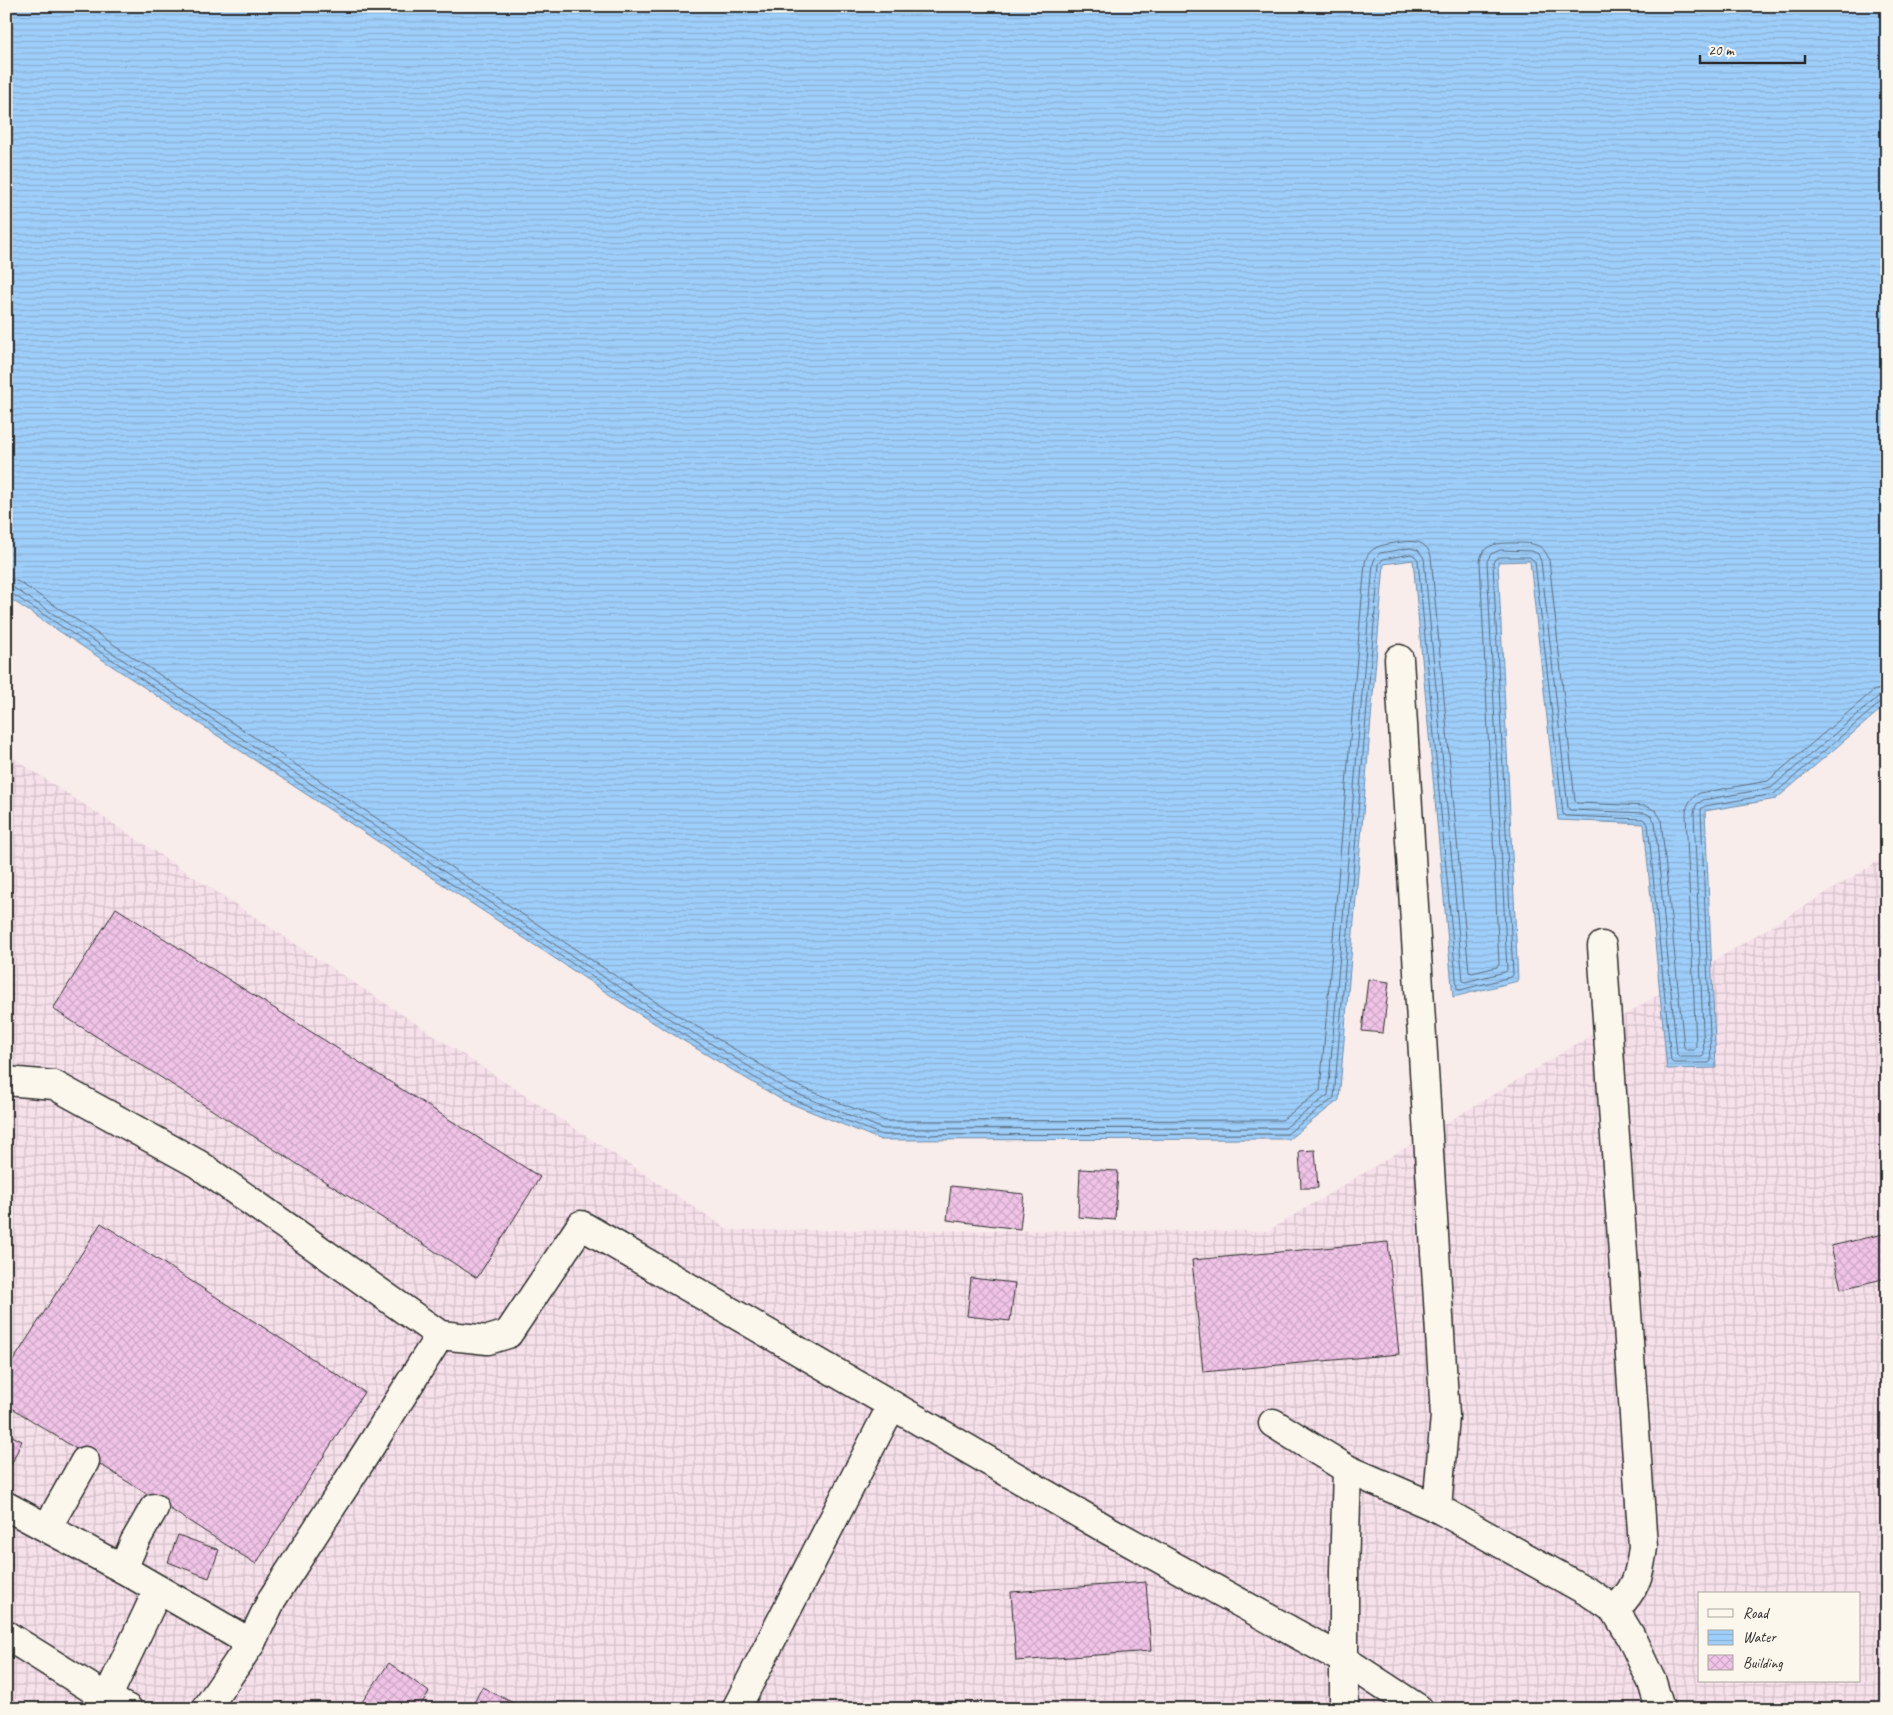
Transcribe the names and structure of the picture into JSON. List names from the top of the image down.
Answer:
{
  "legend": ["Road", "Water", "Building"],
  "scale_bar": "20 m"
}
